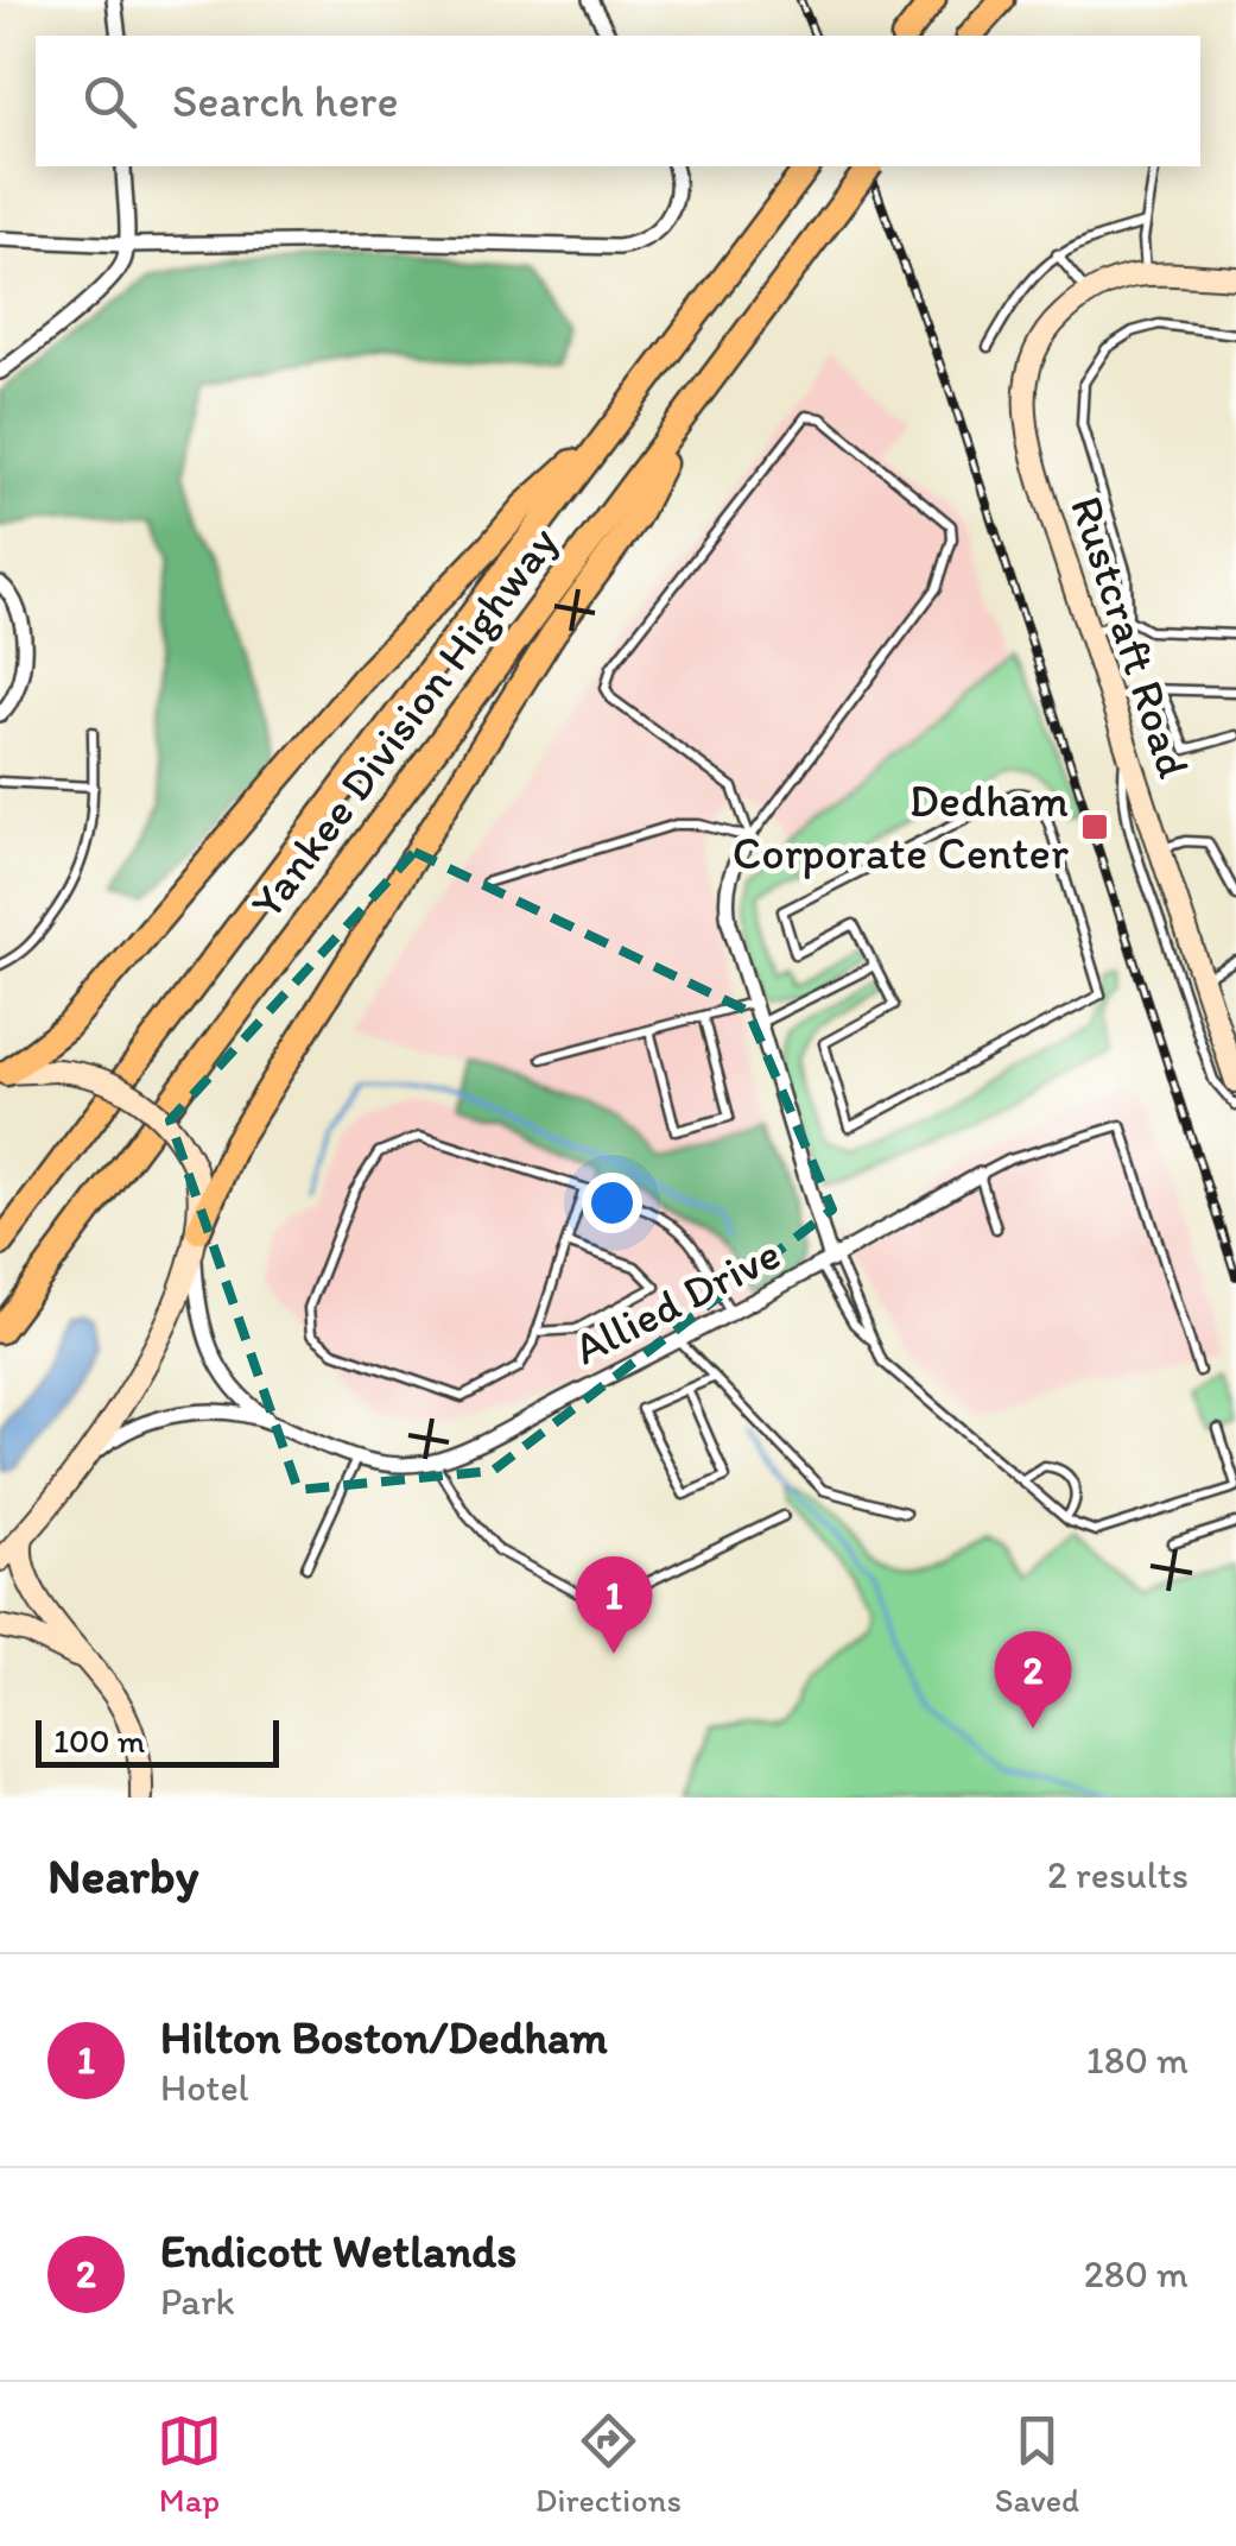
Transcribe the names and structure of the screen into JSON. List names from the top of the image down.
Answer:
{
  "streets": {
    "highway": ["Yankee Division Highway"],
    "main road": ["Rustcraft Road"],
    "street": ["Allied Drive"]
  },
  "places": {
    "transit": ["Dedham Corporate Center"]
  },
  "scale_bar": "100 m",
  "page": {
    "search": "Search here",
    "pins": ["1", "2"],
    "scale": "100 m",
    "heading": ["Nearby", "2 results"],
    "list": [
      {
        "mark": "1",
        "name": "Hilton Boston/Dedham",
        "note": "Hotel",
        "value": "180 m"
      },
      {
        "mark": "2",
        "name": "Endicott Wetlands",
        "note": "Park",
        "value": "280 m"
      }
    ],
    "nav": ["Map", "Directions", "Saved"]
  }
}
